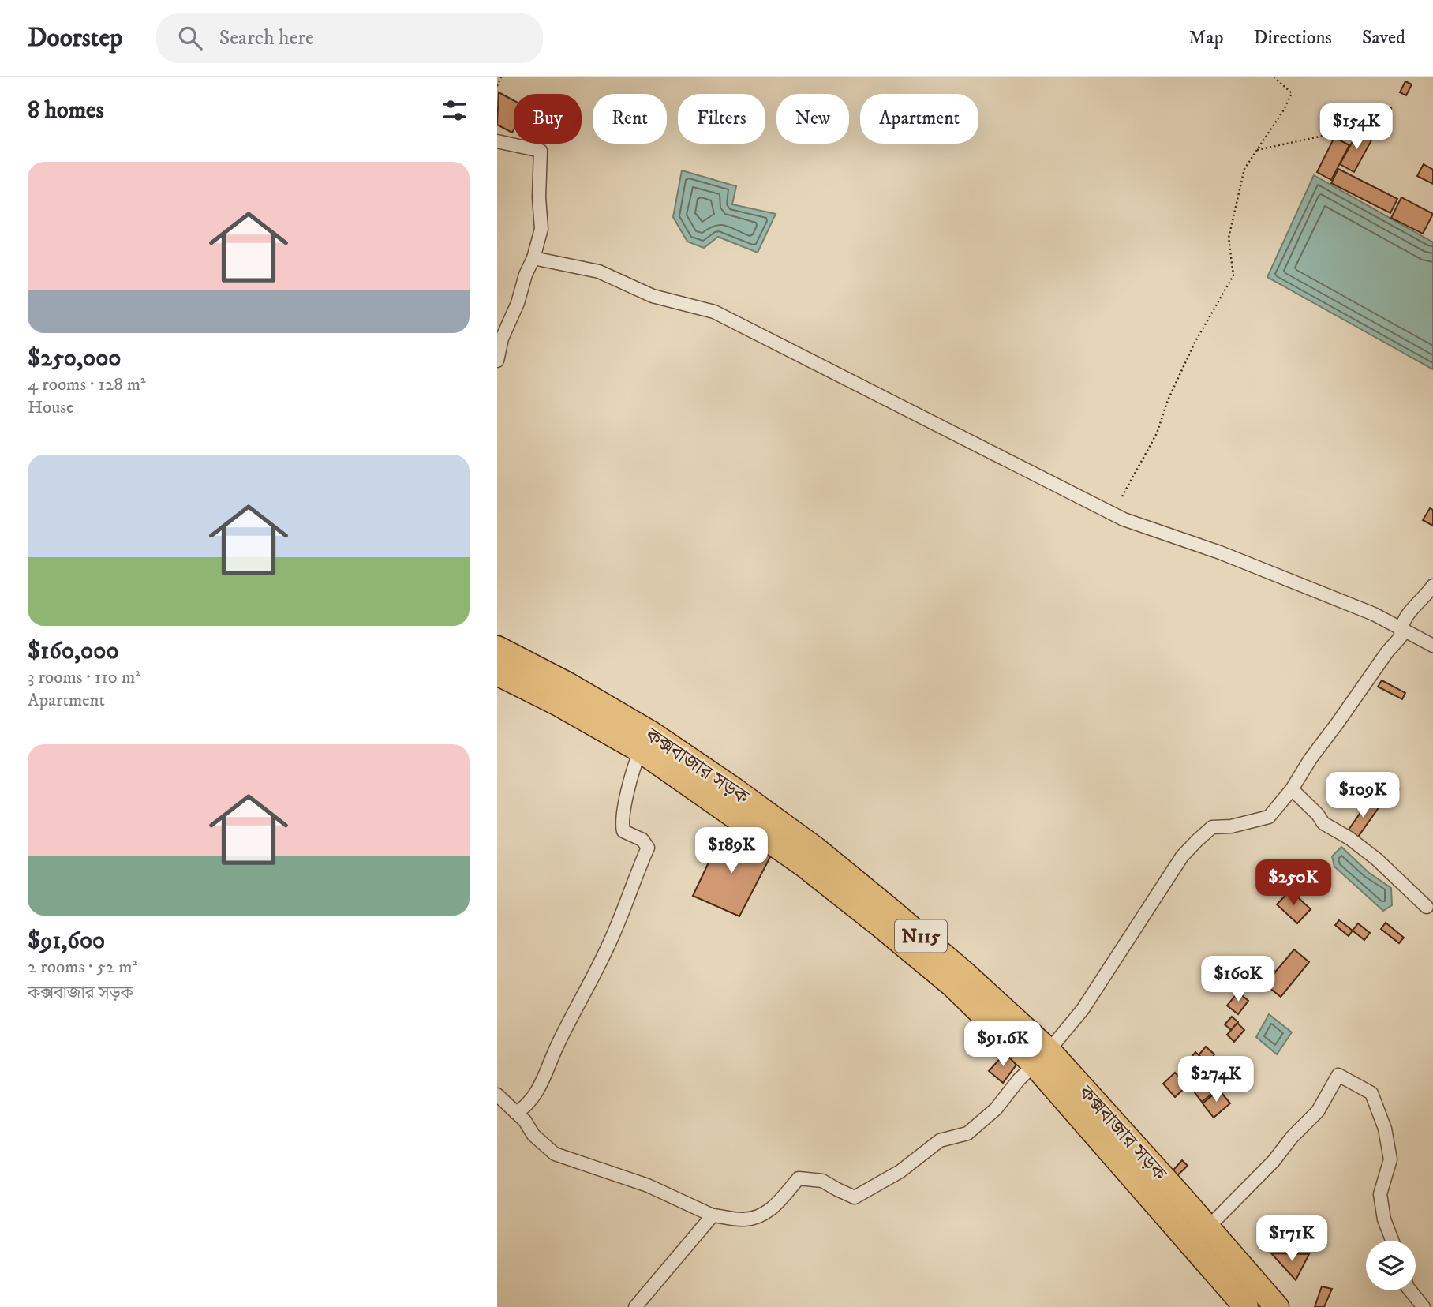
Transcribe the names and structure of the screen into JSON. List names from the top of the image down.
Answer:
{
  "streets": {
    "highway": ["কক্সবাজার সড়ক", "N115"]
  },
  "page": {
    "header": "Doorstep",
    "search": "Search here",
    "nav": ["Map", "Directions", "Saved"],
    "heading": "8 homes",
    "chip": [
      "Buy",
      "Rent",
      "Filters",
      "New",
      "Apartment"
    ],
    "price": [
      "$154K",
      "$109K",
      "$189K",
      "$250K",
      "$160K",
      "$91.6K",
      "$274K",
      "$171K"
    ],
    "list": [
      {
        "name": "$250,000",
        "note": "4 rooms · 128 m² · House"
      },
      {
        "name": "$160,000",
        "note": "3 rooms · 110 m² · Apartment"
      },
      {
        "name": "$91,600",
        "note": "2 rooms · 52 m² · কক্সবাজার সড়ক"
      }
    ]
  }
}
